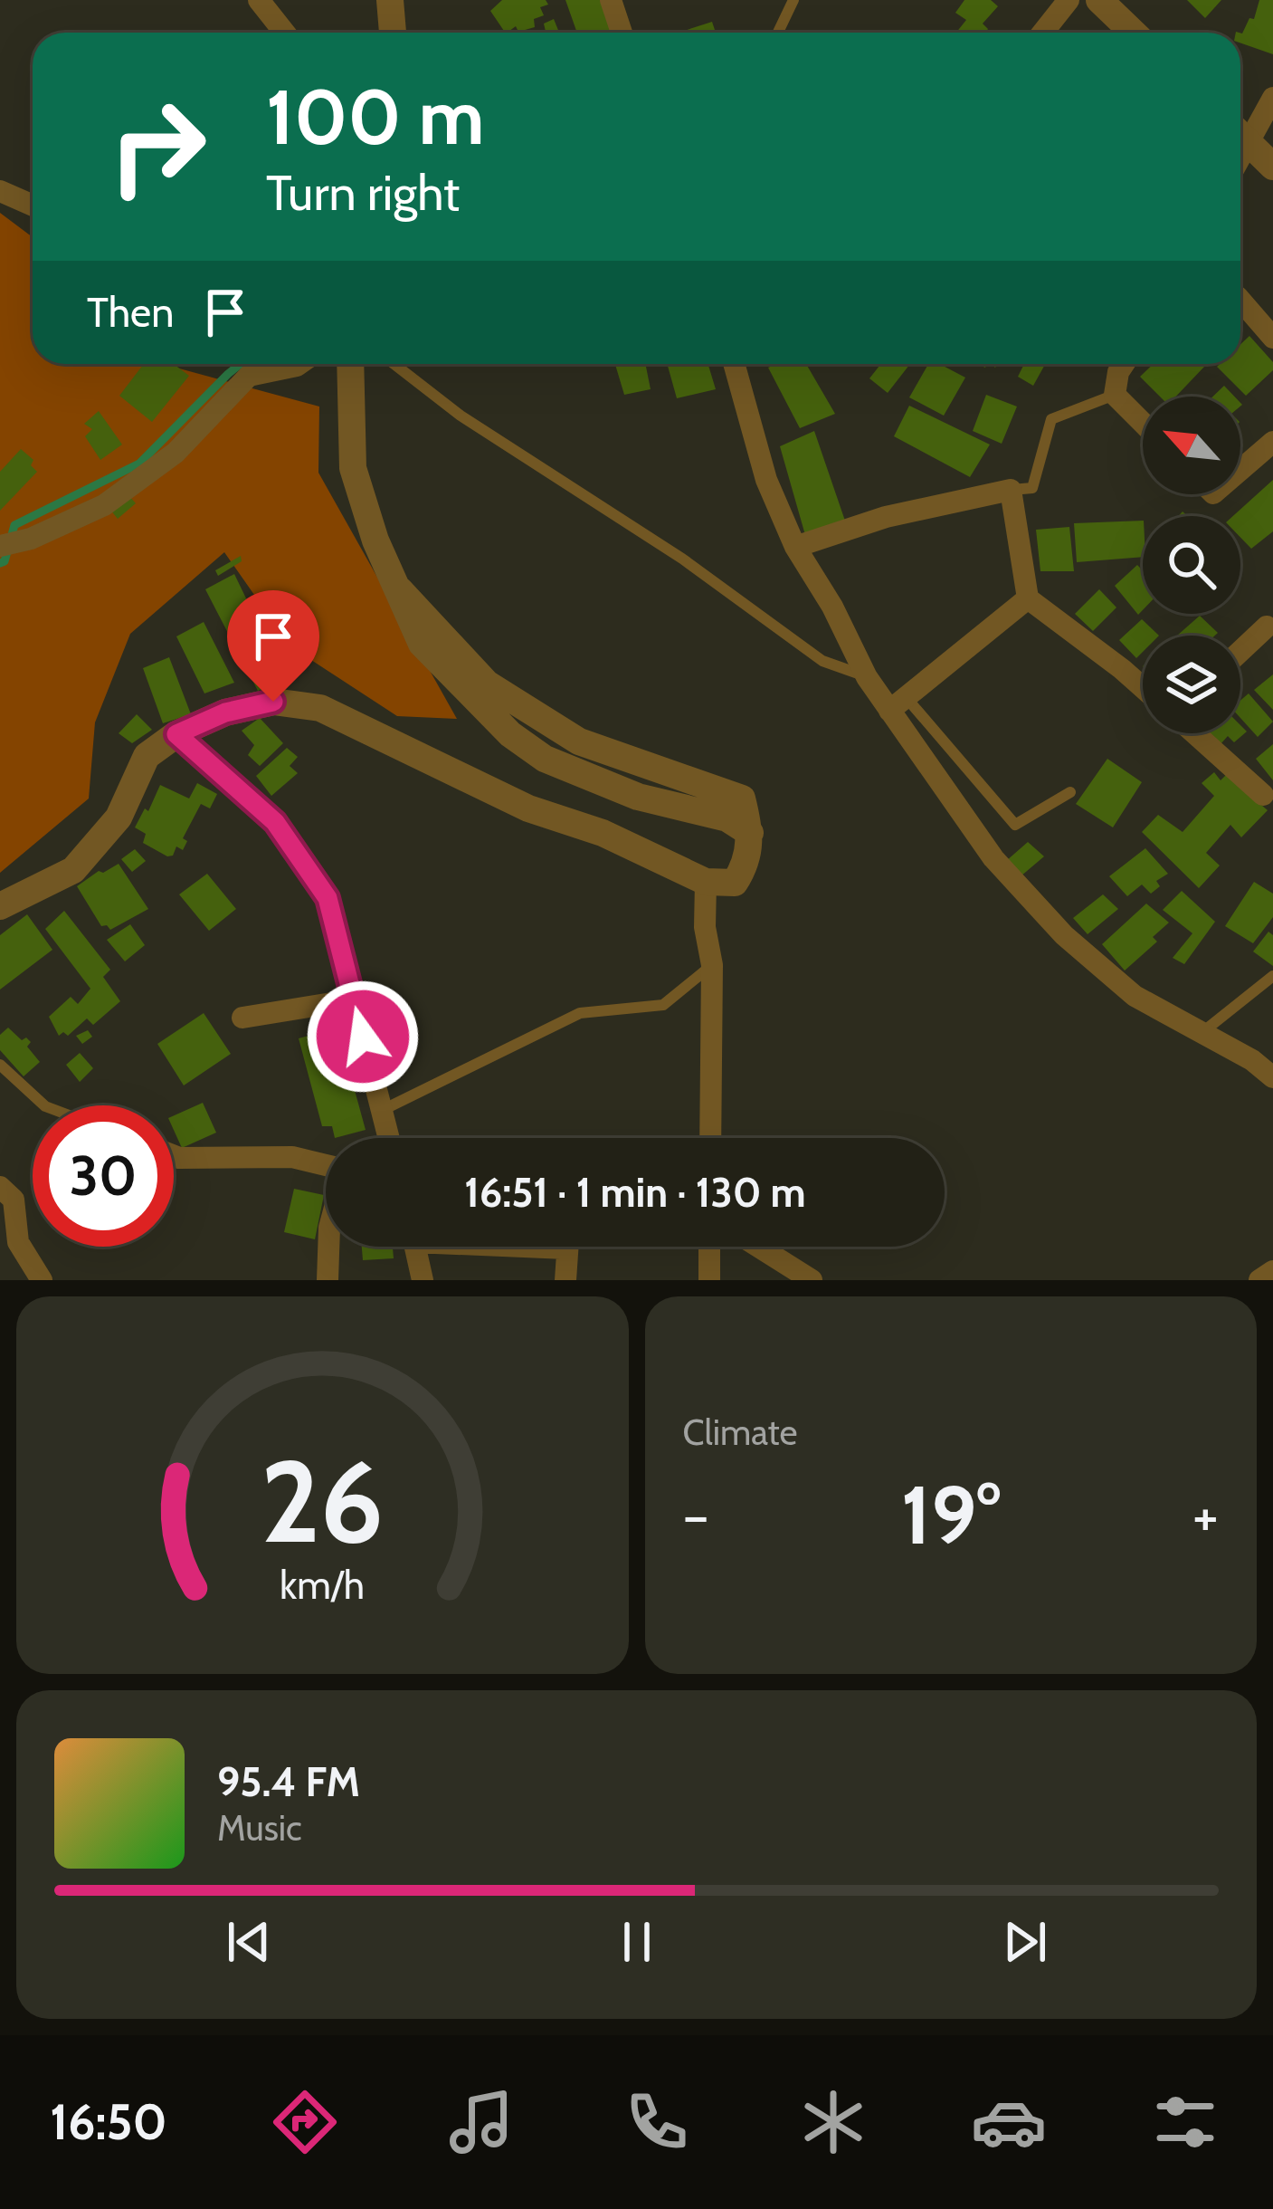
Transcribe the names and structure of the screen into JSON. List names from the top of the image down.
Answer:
{
  "north": "top left",
  "page": {
    "turn": ["100 m", "Turn right"],
    "then": "Then",
    "limit": "30",
    "trip": "16:51 · 1 min · 130 m",
    "tile": "Climate",
    "heat": ["−", "19°", "+"],
    "song": ["95.4 FM", "Music"],
    "tabs": "16:50",
    "gauge": ["26", "km/h"]
  }
}
